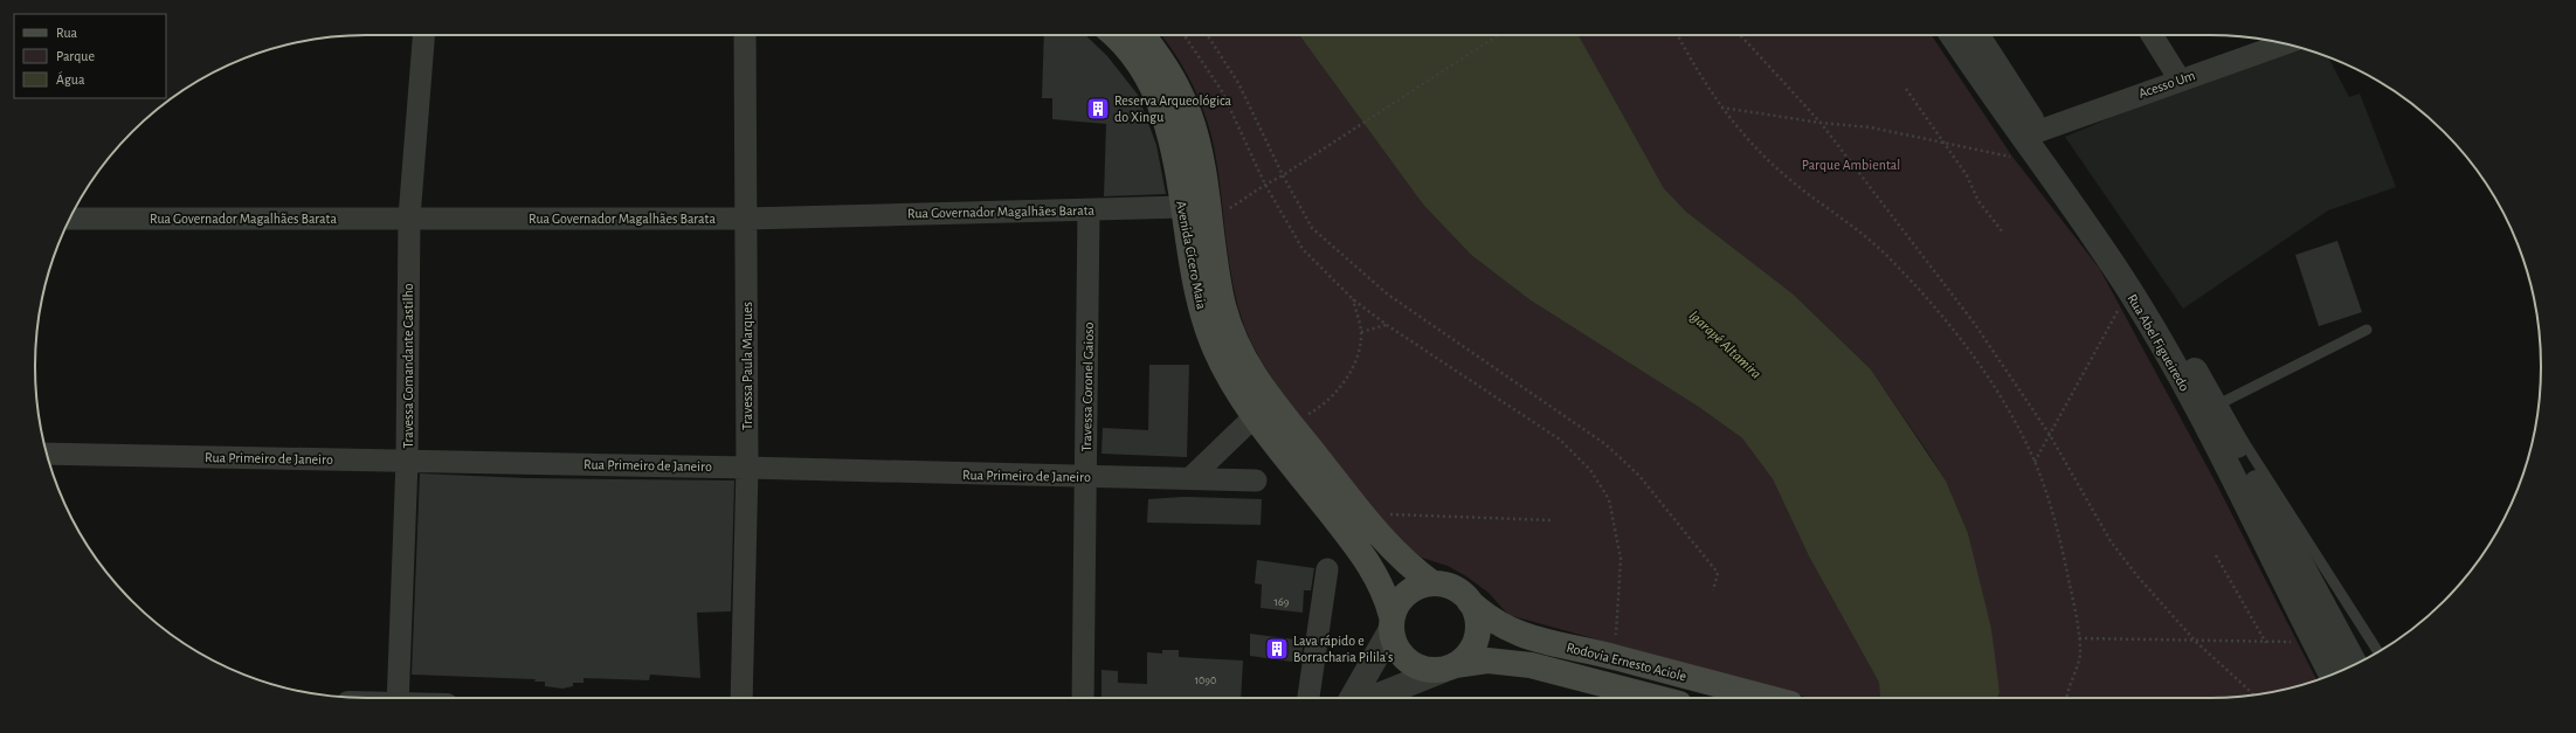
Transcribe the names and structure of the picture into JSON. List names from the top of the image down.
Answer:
{
  "streets": {
    "main road": ["Avenida Cícero Maia", "Rodovia Ernesto Aciole"],
    "street": [
      "Acesso Um",
      "Rua Governador Magalhães Barata",
      "Rua Abel Figueiredo",
      "Travessa Comandante Castilho",
      "Travessa Paula Marques",
      "Travessa Coronel Gaioso",
      "Rua Primeiro de Janeiro"
    ]
  },
  "crossings": [
    ["Acesso Um", "Rua Abel Figueiredo"],
    ["Rua Governador Magalhães Barata", "Avenida Cícero Maia"],
    ["Rua Governador Magalhães Barata", "Travessa Comandante Castilho"],
    ["Rua Governador Magalhães Barata", "Travessa Paula Marques"],
    ["Rua Governador Magalhães Barata", "Travessa Coronel Gaioso"],
    ["Avenida Cícero Maia", "Rodovia Ernesto Aciole"],
    ["Travessa Comandante Castilho", "Rua Primeiro de Janeiro"],
    ["Travessa Paula Marques", "Rua Primeiro de Janeiro"],
    ["Travessa Coronel Gaioso", "Rua Primeiro de Janeiro"]
  ],
  "water": ["Igarapé Altamira"],
  "parks": ["Parque Ambiental"],
  "places": {
    "building": ["Reserva Arqueológica do Xingu", "Lava rápido e Borracharia Pilila's"]
  },
  "house_numbers": ["169", "1090"],
  "legend": ["Rua", "Parque", "Água"]
}
